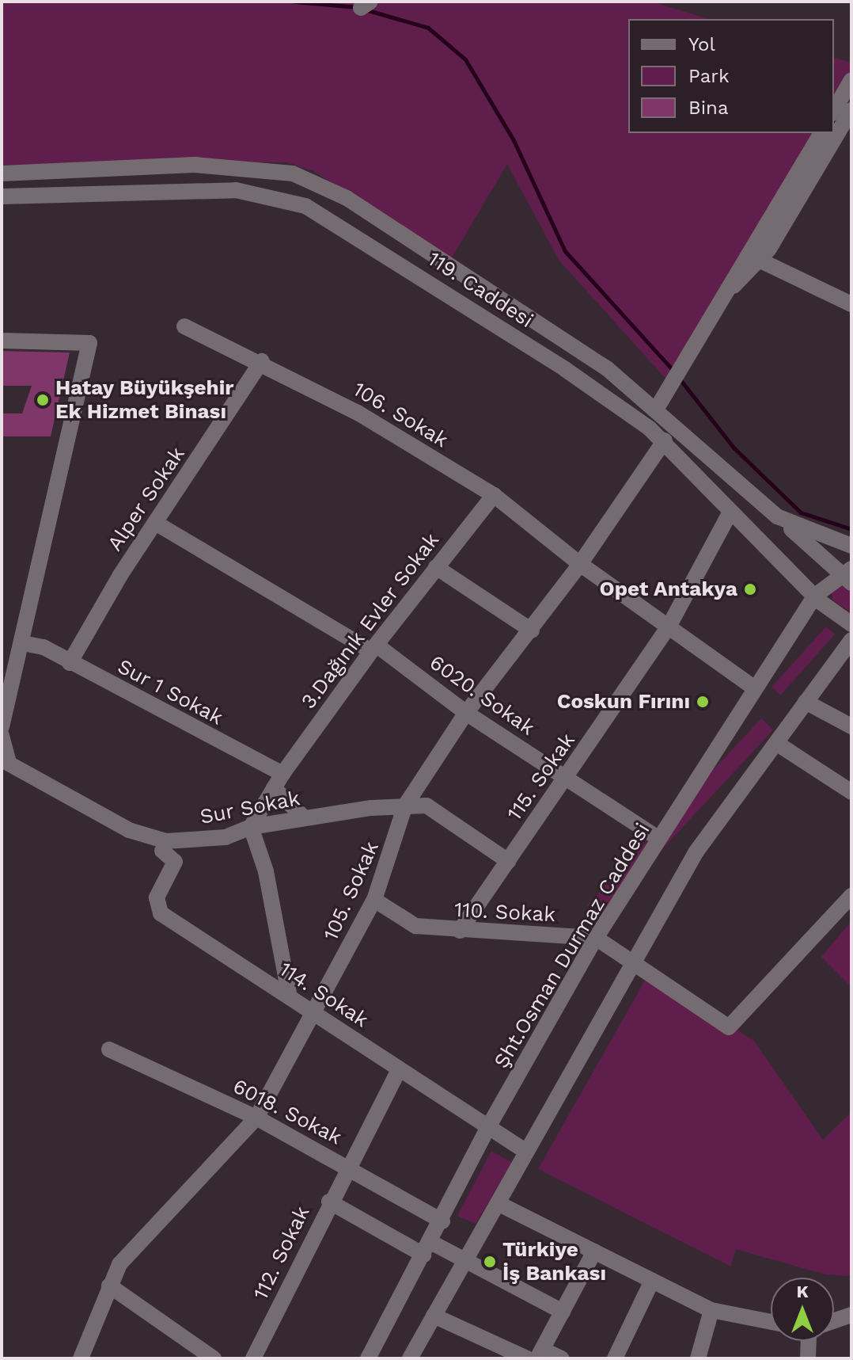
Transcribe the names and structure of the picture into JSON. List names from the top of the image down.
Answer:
{
  "streets": {
    "street": [
      "119. Caddesi",
      "106. Sokak",
      "Alper Sokak",
      "3.Dağınık Evler Sokak",
      "Sur 1 Sokak",
      "6020. Sokak",
      "115. Sokak",
      "Sur Sokak",
      "105. Sokak",
      "110. Sokak",
      "Şht.Osman Durmaz Caddesi",
      "114. Sokak",
      "6018. Sokak",
      "112. Sokak"
    ]
  },
  "crossings": [
    ["119. Caddesi", "115. Sokak"],
    ["119. Caddesi", "105. Sokak"],
    ["119. Caddesi", "Şht.Osman Durmaz Caddesi"],
    ["106. Sokak", "Alper Sokak"],
    ["106. Sokak", "3.Dağınık Evler Sokak"],
    ["106. Sokak", "115. Sokak"],
    ["106. Sokak", "105. Sokak"],
    ["106. Sokak", "Şht.Osman Durmaz Caddesi"],
    ["Alper Sokak", "Sur 1 Sokak"],
    ["Alper Sokak", "6020. Sokak"],
    ["3.Dağınık Evler Sokak", "Sur 1 Sokak"],
    ["3.Dağınık Evler Sokak", "6020. Sokak"],
    ["6020. Sokak", "115. Sokak"],
    ["6020. Sokak", "105. Sokak"],
    ["6020. Sokak", "Şht.Osman Durmaz Caddesi"],
    ["115. Sokak", "Sur Sokak"],
    ["115. Sokak", "110. Sokak"],
    ["Sur Sokak", "105. Sokak"],
    ["105. Sokak", "110. Sokak"],
    ["105. Sokak", "114. Sokak"],
    ["105. Sokak", "6018. Sokak"],
    ["110. Sokak", "Şht.Osman Durmaz Caddesi"],
    ["Şht.Osman Durmaz Caddesi", "114. Sokak"],
    ["Şht.Osman Durmaz Caddesi", "6018. Sokak"],
    ["114. Sokak", "112. Sokak"],
    ["6018. Sokak", "112. Sokak"]
  ],
  "places": [
    "Hatay Büyükşehir Ek Hizmet Binası",
    "Opet Antakya",
    "Coskun Fırını",
    "Türkiye İş Bankası"
  ],
  "legend": ["Yol", "Park", "Bina"],
  "north": "top"
}
